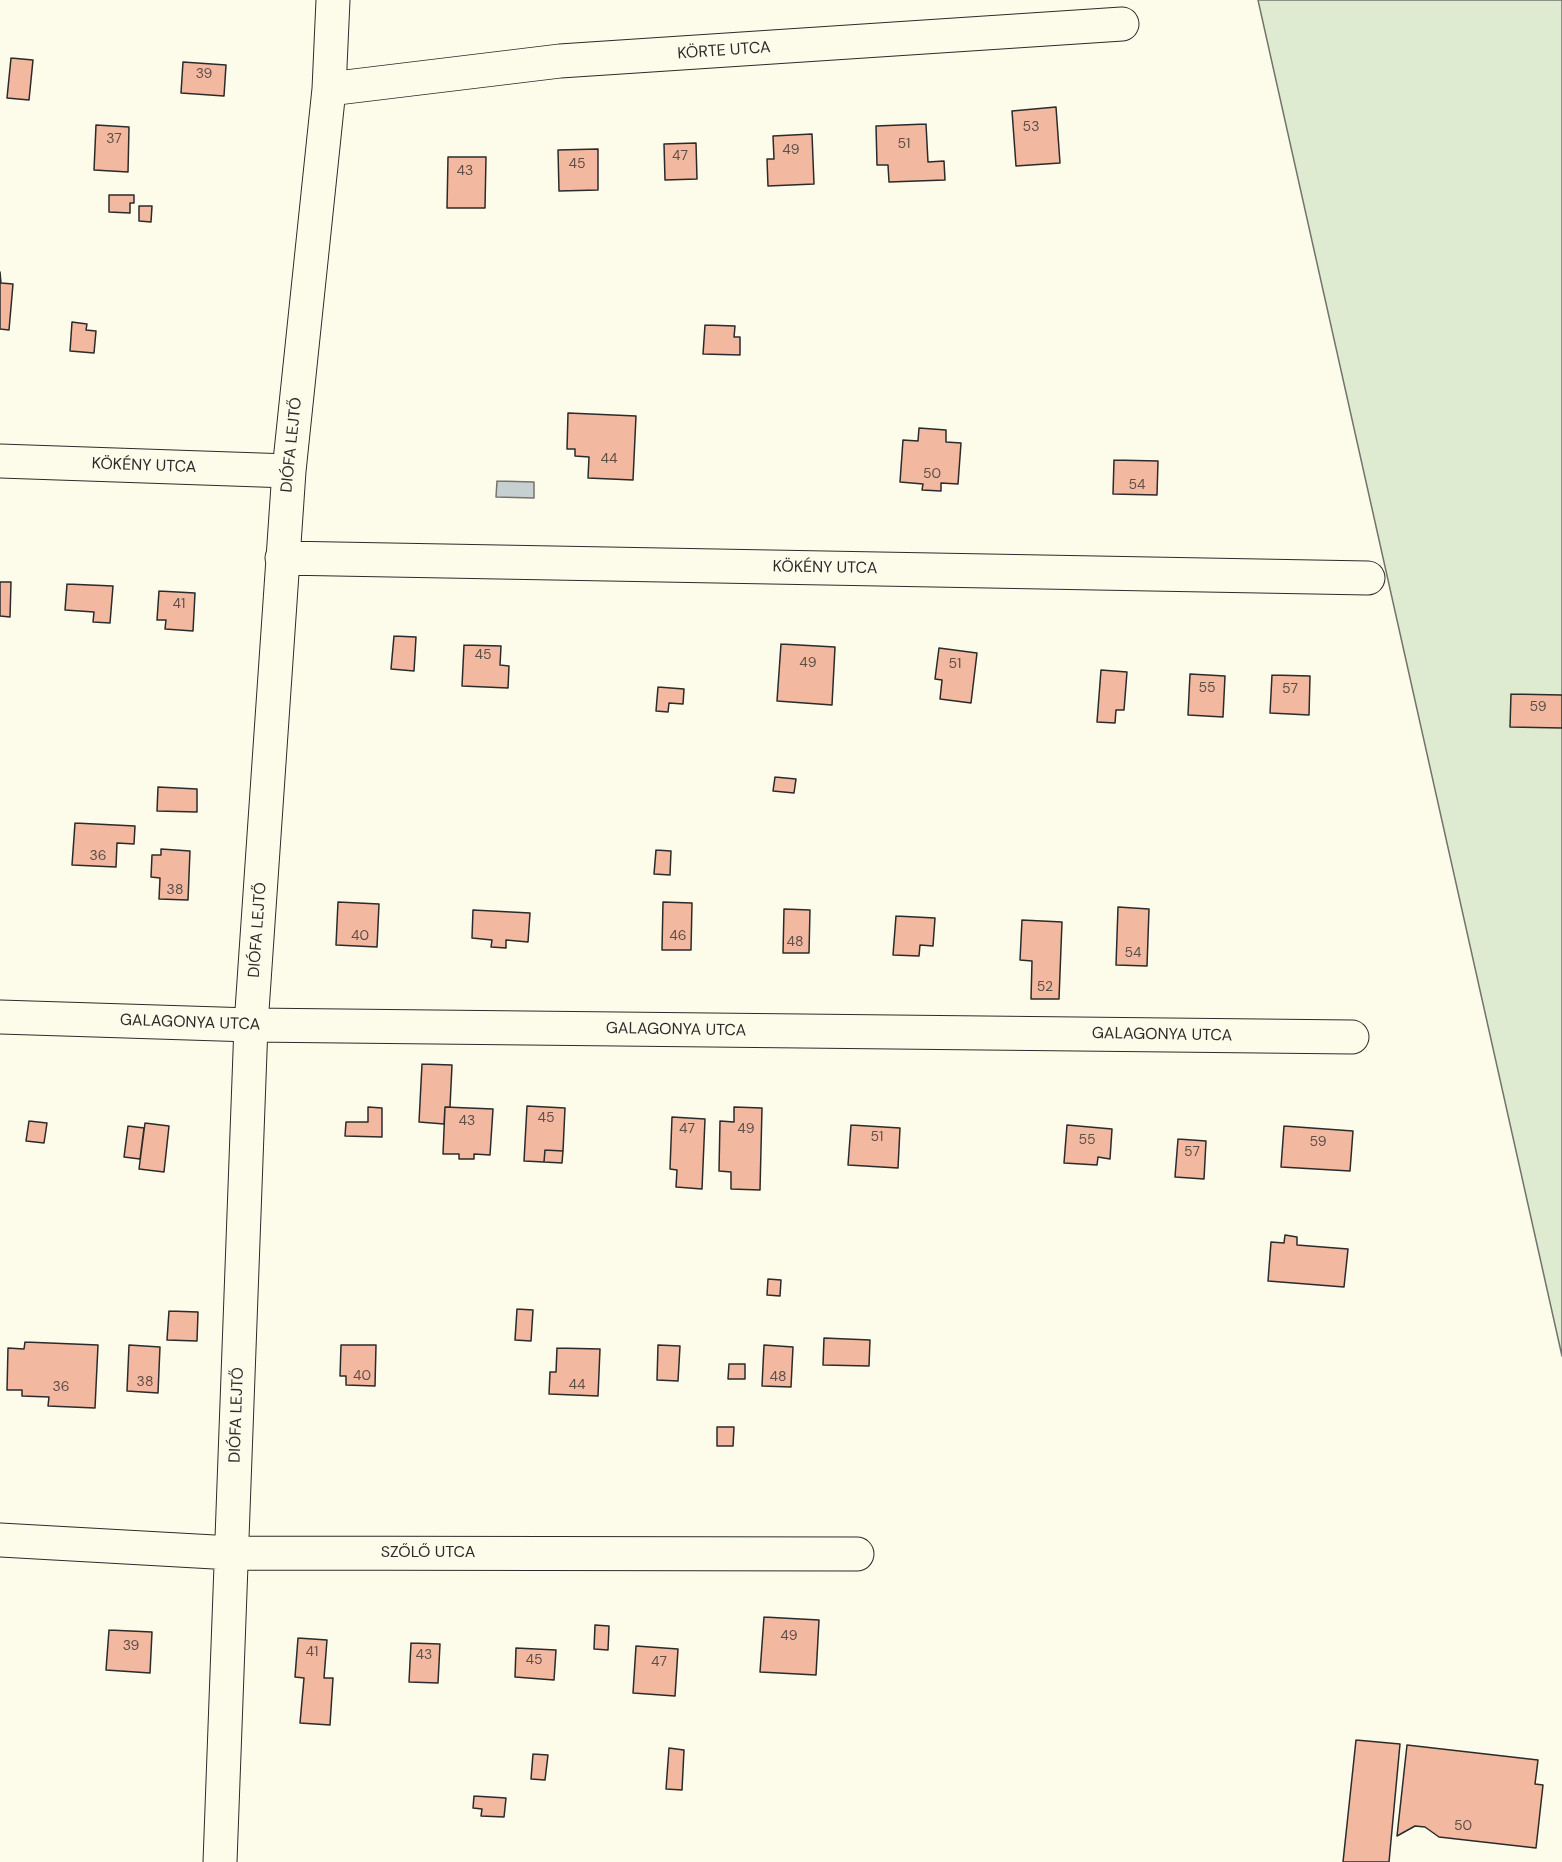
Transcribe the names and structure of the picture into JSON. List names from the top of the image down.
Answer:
{
  "streets": {
    "street": [
      "KÖRTE UTCA",
      "DIÓFA LEJTŐ",
      "KÖKÉNY UTCA",
      "GALAGONYA UTCA",
      "SZŐLŐ UTCA"
    ]
  },
  "crossings": [
    ["KÖRTE UTCA", "DIÓFA LEJTŐ"],
    ["DIÓFA LEJTŐ", "KÖKÉNY UTCA"],
    ["DIÓFA LEJTŐ", "GALAGONYA UTCA"],
    ["DIÓFA LEJTŐ", "SZŐLŐ UTCA"]
  ],
  "house_numbers": [
    "39",
    "53",
    "37",
    "51",
    "49",
    "47",
    "45",
    "43",
    "44",
    "50",
    "54",
    "41",
    "45",
    "49",
    "51",
    "55",
    "57",
    "59",
    "36",
    "38",
    "40",
    "46",
    "48",
    "54",
    "52",
    "45",
    "43",
    "47",
    "49",
    "51",
    "55",
    "59",
    "57",
    "40",
    "48",
    "38",
    "44",
    "36",
    "49",
    "39",
    "41",
    "43",
    "45",
    "47",
    "50"
  ]
}
